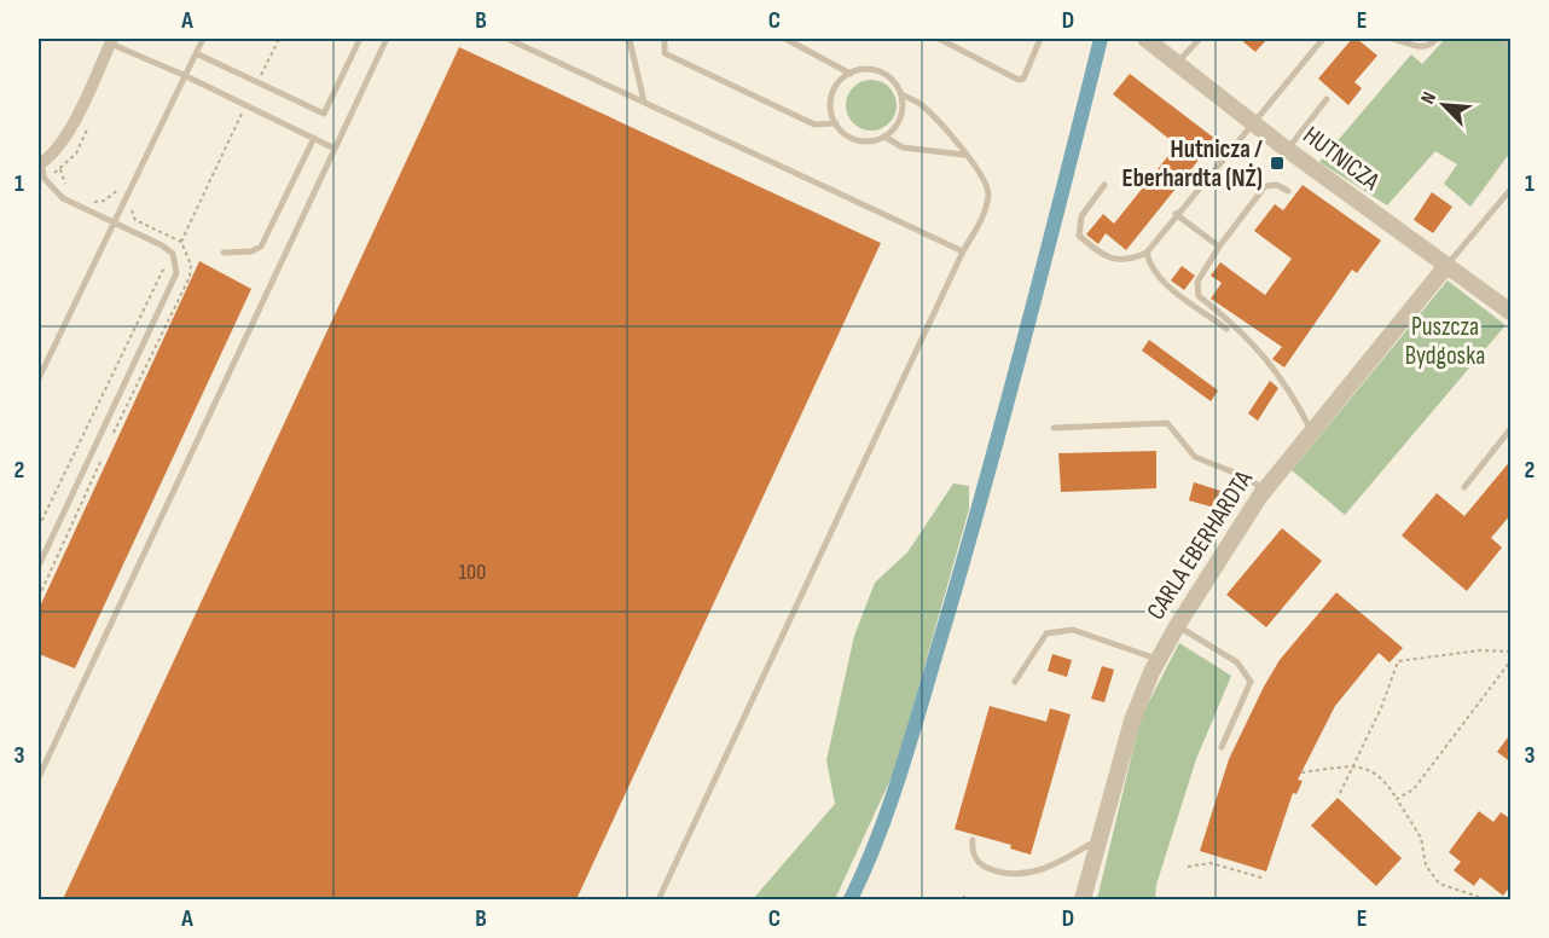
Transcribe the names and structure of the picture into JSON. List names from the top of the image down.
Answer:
{
  "streets": {
    "street": ["HUTNICZA", "CARLA EBERHARDTA"]
  },
  "crossings": [
    ["HUTNICZA", "CARLA EBERHARDTA"]
  ],
  "parks": ["Puszcza Bydgoska"],
  "places": {
    "transit": ["Hutnicza / Eberhardta (NŻ)"]
  },
  "house_numbers": ["100"],
  "north": "top left",
  "grid": {
    "columns": [
      "A",
      "B",
      "C",
      "D",
      "E"
    ],
    "rows": ["1", "2", "3"]
  }
}
